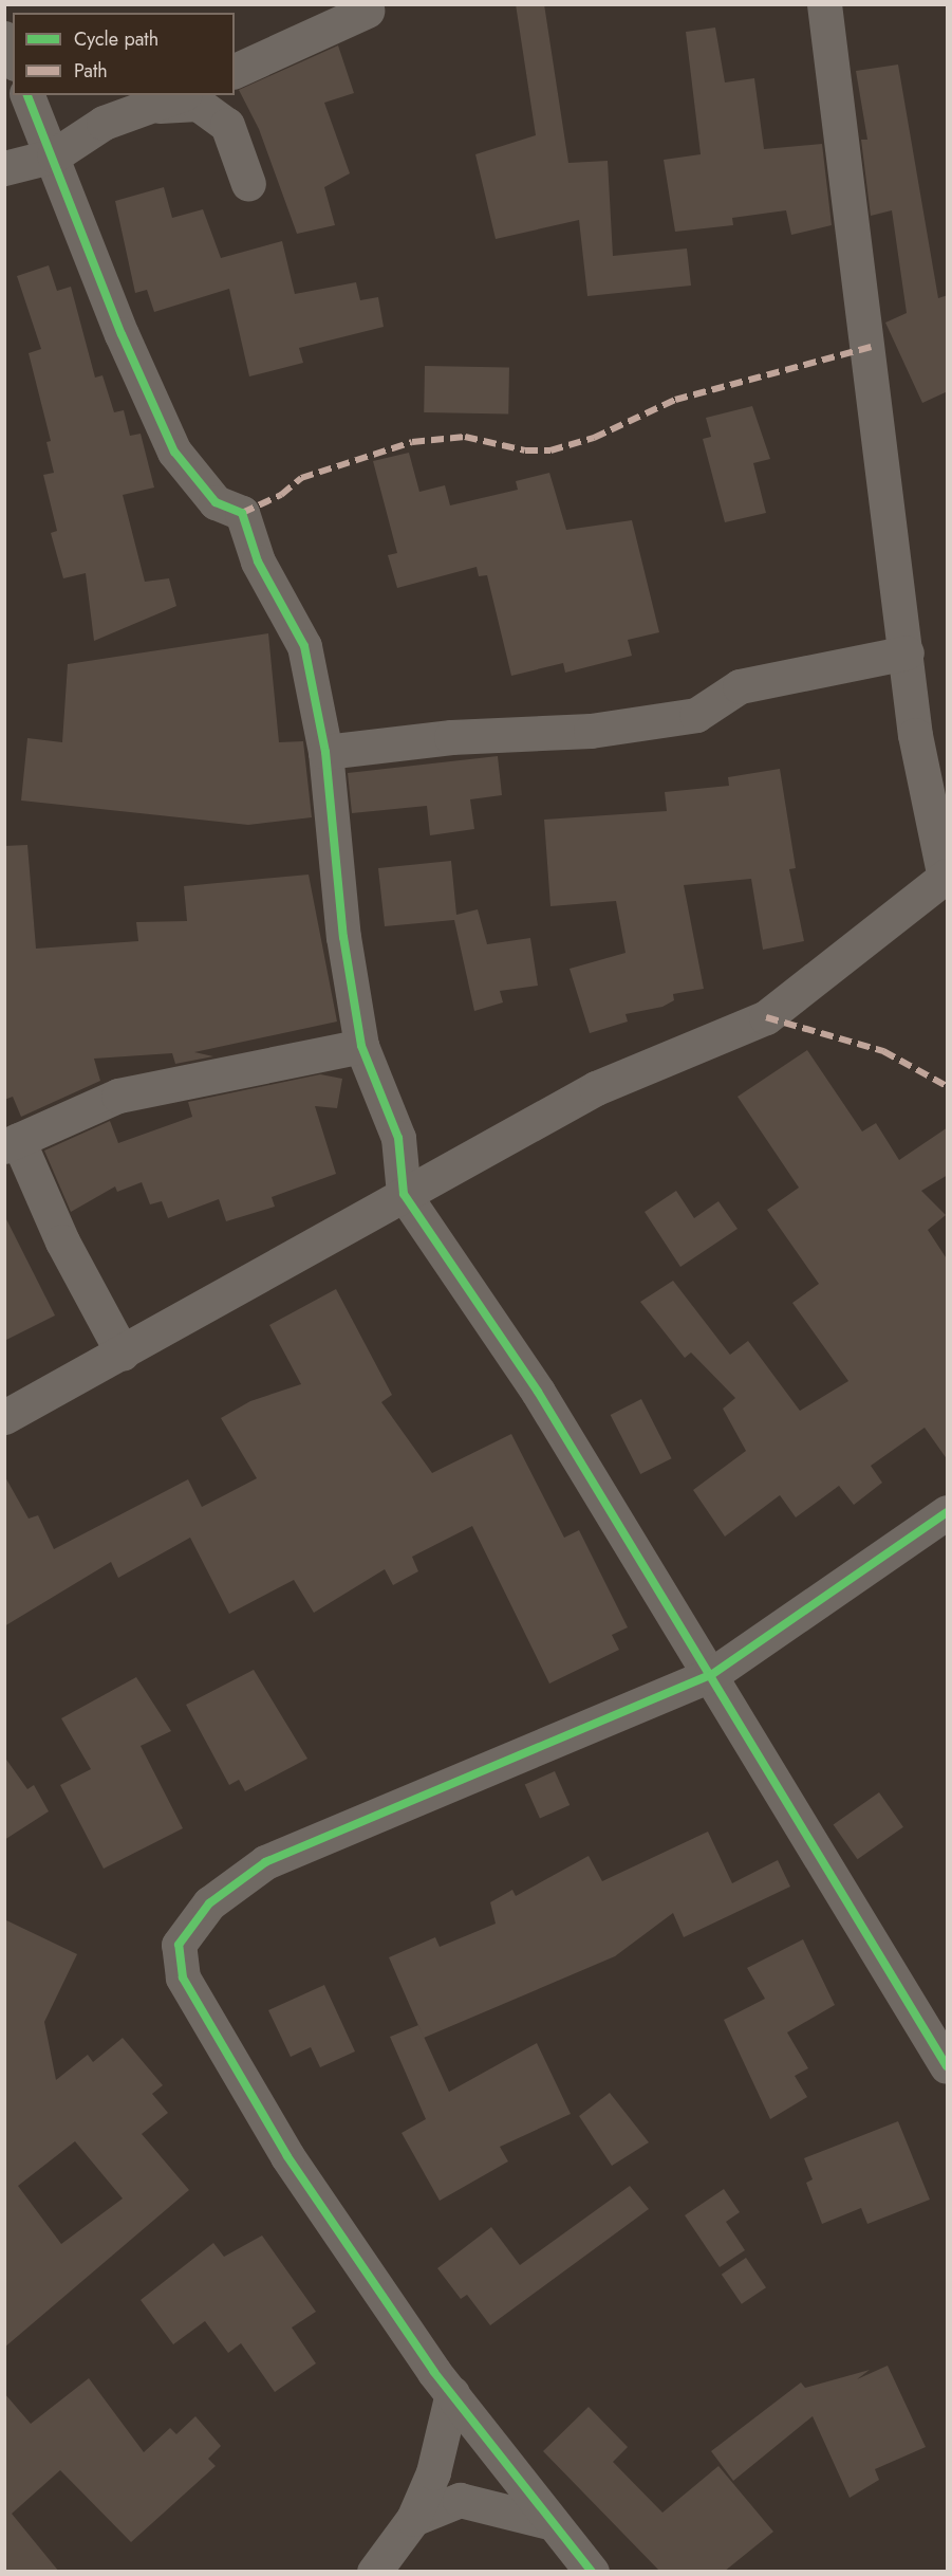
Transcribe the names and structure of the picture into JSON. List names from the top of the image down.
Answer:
{
  "legend": ["Cycle path", "Path"]
}
